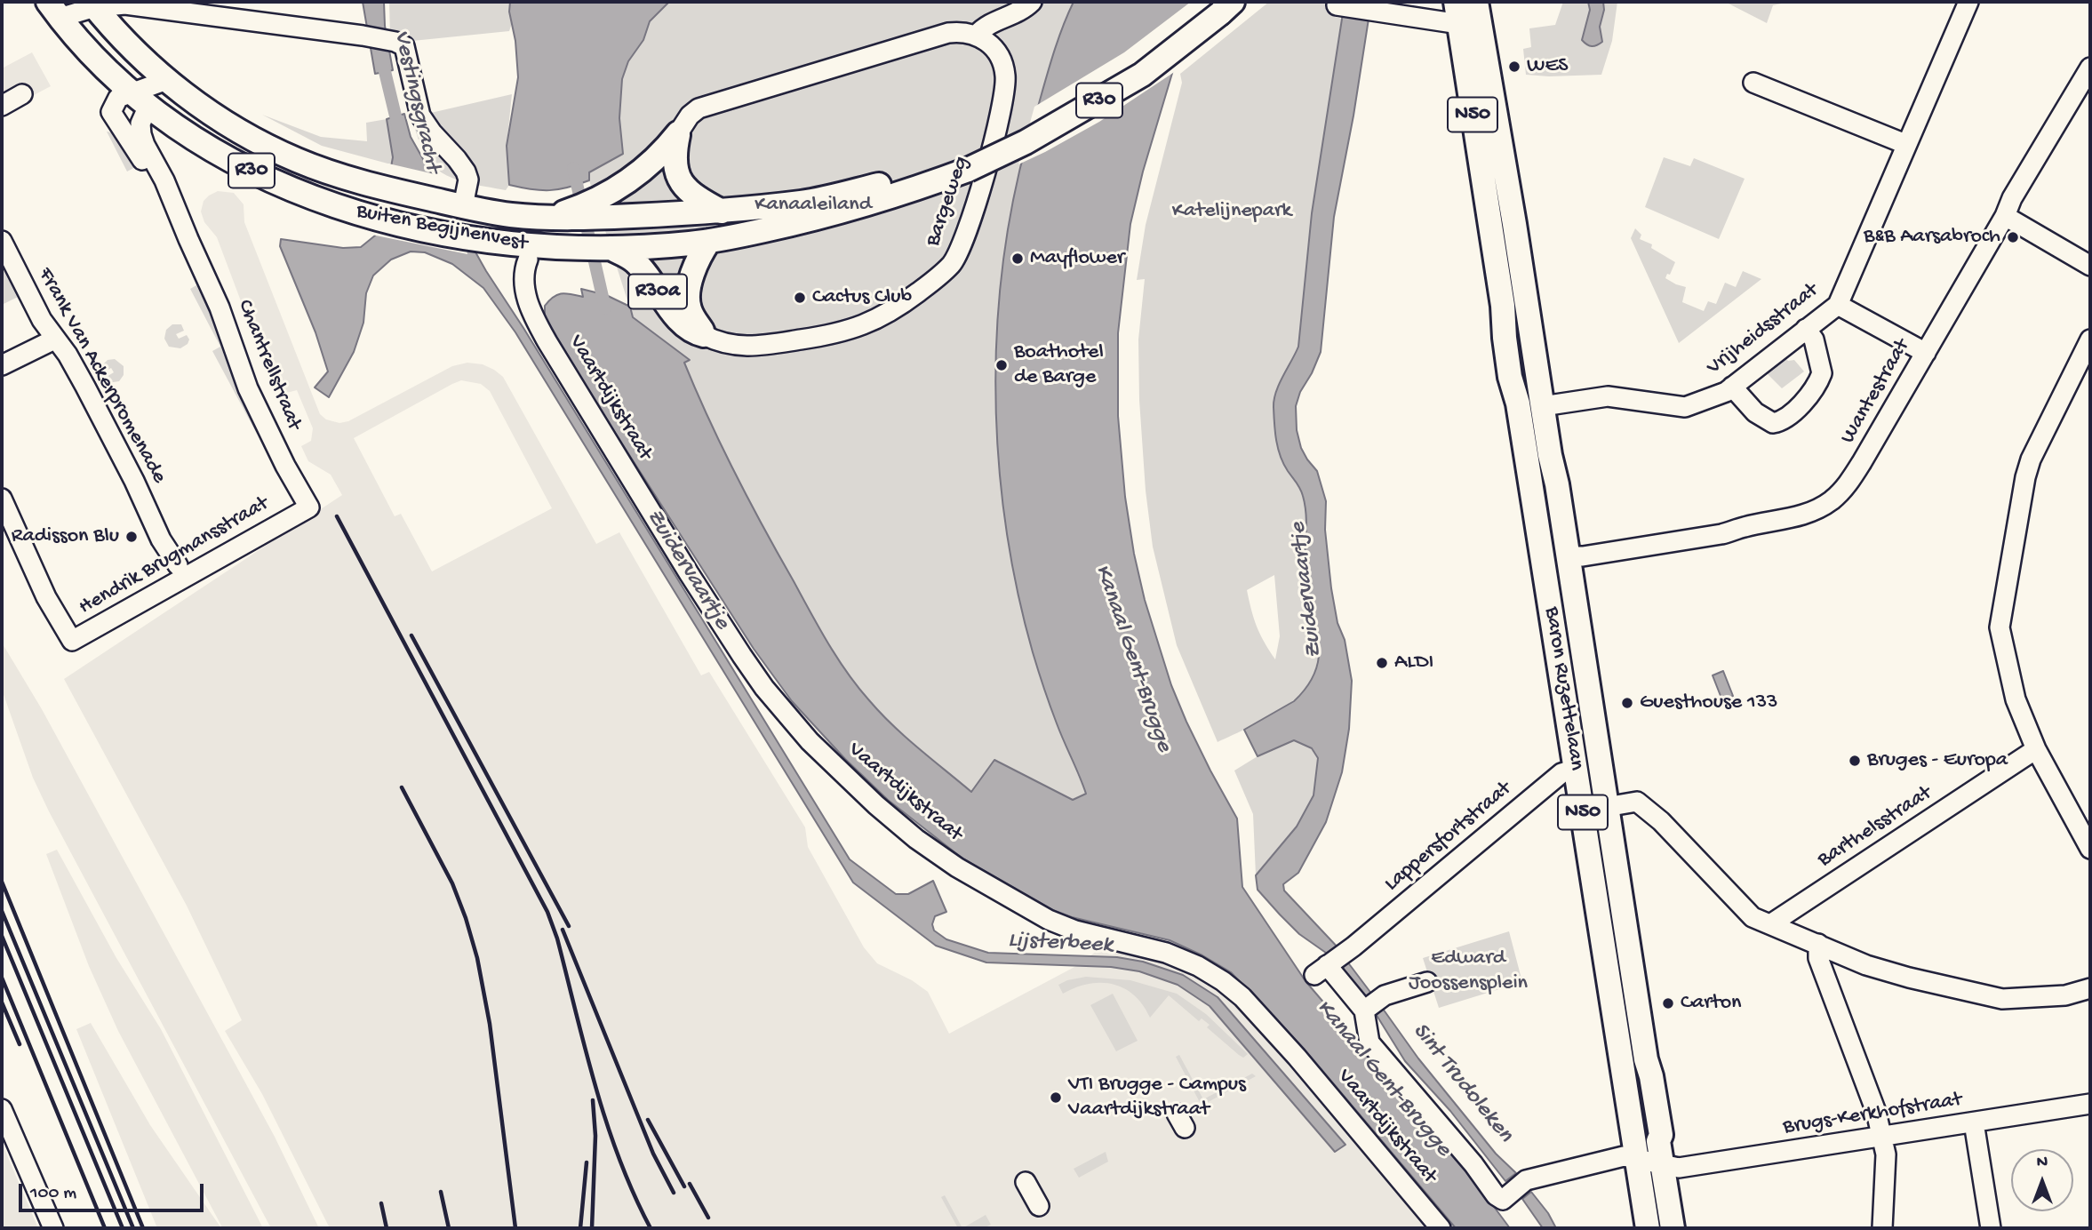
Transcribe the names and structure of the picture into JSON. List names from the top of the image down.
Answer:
{
  "streets": {
    "main road": [
      "R30",
      "N50",
      "Buiten Begijnenvest",
      "R30a",
      "Baron Ruzettelaan"
    ],
    "street": [
      "Bargeweg",
      "Vrijheidsstraat",
      "Chantrellstraat",
      "Frank Van Ackerpromenade",
      "Wantestraat",
      "Vaartdijkstraat",
      "Hendrik Brugmansstraat",
      "Barthelsstraat",
      "Lappersfortstraat",
      "Brugs-Kerkhofstraat"
    ]
  },
  "crossings": [
    ["R30", "Buiten Begijnenvest"],
    ["R30", "R30a"],
    ["Bargeweg", "R30a"],
    ["Buiten Begijnenvest", "R30a"],
    ["Buiten Begijnenvest", "Chantrellstraat"],
    ["Vrijheidsstraat", "Baron Ruzettelaan"],
    ["Chantrellstraat", "Hendrik Brugmansstraat"],
    ["Wantestraat", "Baron Ruzettelaan"],
    ["Baron Ruzettelaan", "Lappersfortstraat"],
    ["Baron Ruzettelaan", "Brugs-Kerkhofstraat"]
  ],
  "water": [
    "Vestingsgracht",
    "Zuidervaartje",
    "Kanaal Gent-Brugge",
    "Lijsterbeek",
    "Sint Trudoleken"
  ],
  "parks": ["Kanaaleiland", "Katelijnepark", "Edward Joossensplein"],
  "places": [
    "WES",
    "B&B Aarsabroch",
    "Mayflower",
    "Cactus Club",
    "Boathotel de Barge",
    "Radisson Blu",
    "ALDI",
    "Guesthouse 133",
    "Bruges - Europa",
    "Carton",
    "VTI Brugge - Campus Vaartdijkstraat"
  ],
  "scale_bar": "100 m",
  "north": "top"
}
